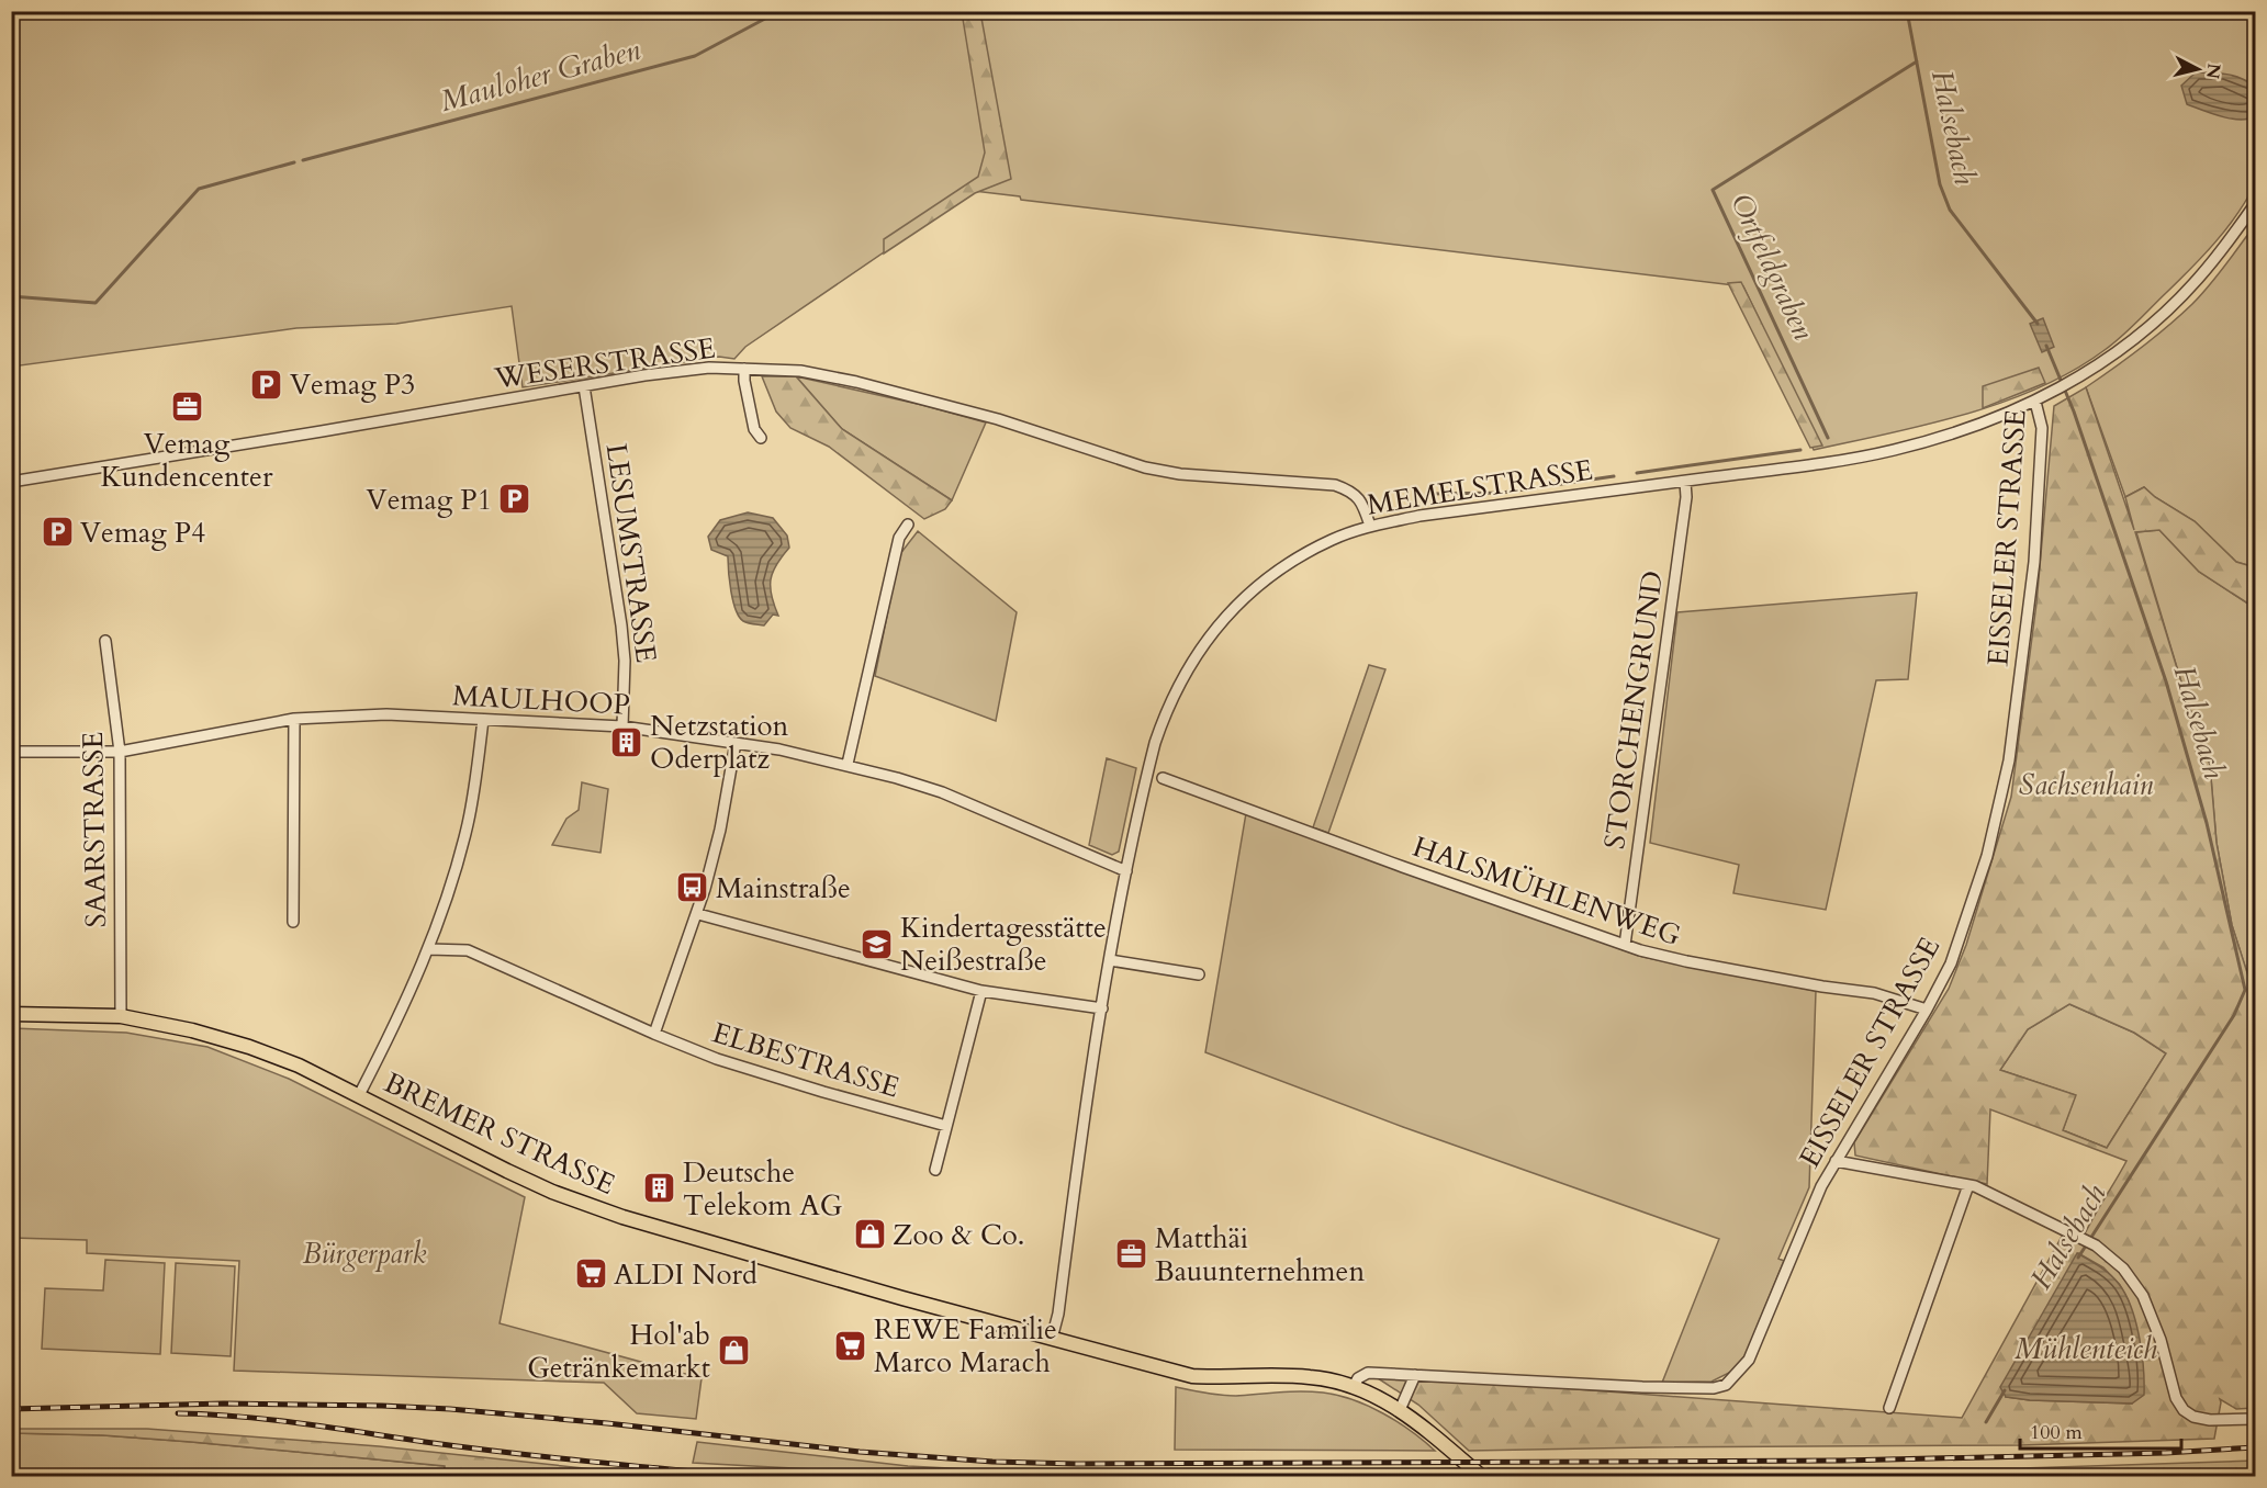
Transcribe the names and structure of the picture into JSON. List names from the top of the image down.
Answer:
{
  "streets": {
    "main road": ["BREMER STRASSE"],
    "street": [
      "WESERSTRASSE",
      "MEMELSTRASSE",
      "EISSELER STRASSE",
      "LESUMSTRASSE",
      "MAULHOOP",
      "STORCHENGRUND",
      "SAARSTRASSE",
      "HALSMÜHLENWEG",
      "ELBESTRASSE"
    ]
  },
  "crossings": [
    ["WESERSTRASSE", "MEMELSTRASSE"],
    ["WESERSTRASSE", "LESUMSTRASSE"],
    ["MEMELSTRASSE", "EISSELER STRASSE"],
    ["MEMELSTRASSE", "MAULHOOP"],
    ["MEMELSTRASSE", "STORCHENGRUND"],
    ["MEMELSTRASSE", "BREMER STRASSE"],
    ["EISSELER STRASSE", "HALSMÜHLENWEG"],
    ["EISSELER STRASSE", "BREMER STRASSE"],
    ["LESUMSTRASSE", "MAULHOOP"],
    ["MAULHOOP", "SAARSTRASSE"],
    ["STORCHENGRUND", "HALSMÜHLENWEG"],
    ["SAARSTRASSE", "BREMER STRASSE"]
  ],
  "water": [
    "Mauloher Graben",
    "Halsebach",
    "Ortfeldgraben",
    "Mühlenteich"
  ],
  "parks": ["Sachsenhain", "Bürgerpark"],
  "places": {
    "parking": ["Vemag P3", "Vemag P1", "Vemag P4"],
    "office": ["Vemag Kundencenter", "Matthäi Bauunternehmen"],
    "building": ["Netzstation Oderplatz", "Deutsche Telekom AG"],
    "bus stop": ["Mainstraße"],
    "school or university": ["Kindertagesstätte Neißestraße"],
    "shop": ["Zoo & Co.", "Hol'ab Getränkemarkt"],
    "supermarket": ["ALDI Nord", "REWE Familie Marco Marach"]
  },
  "scale_bar": "100 m",
  "north": "right"
}
